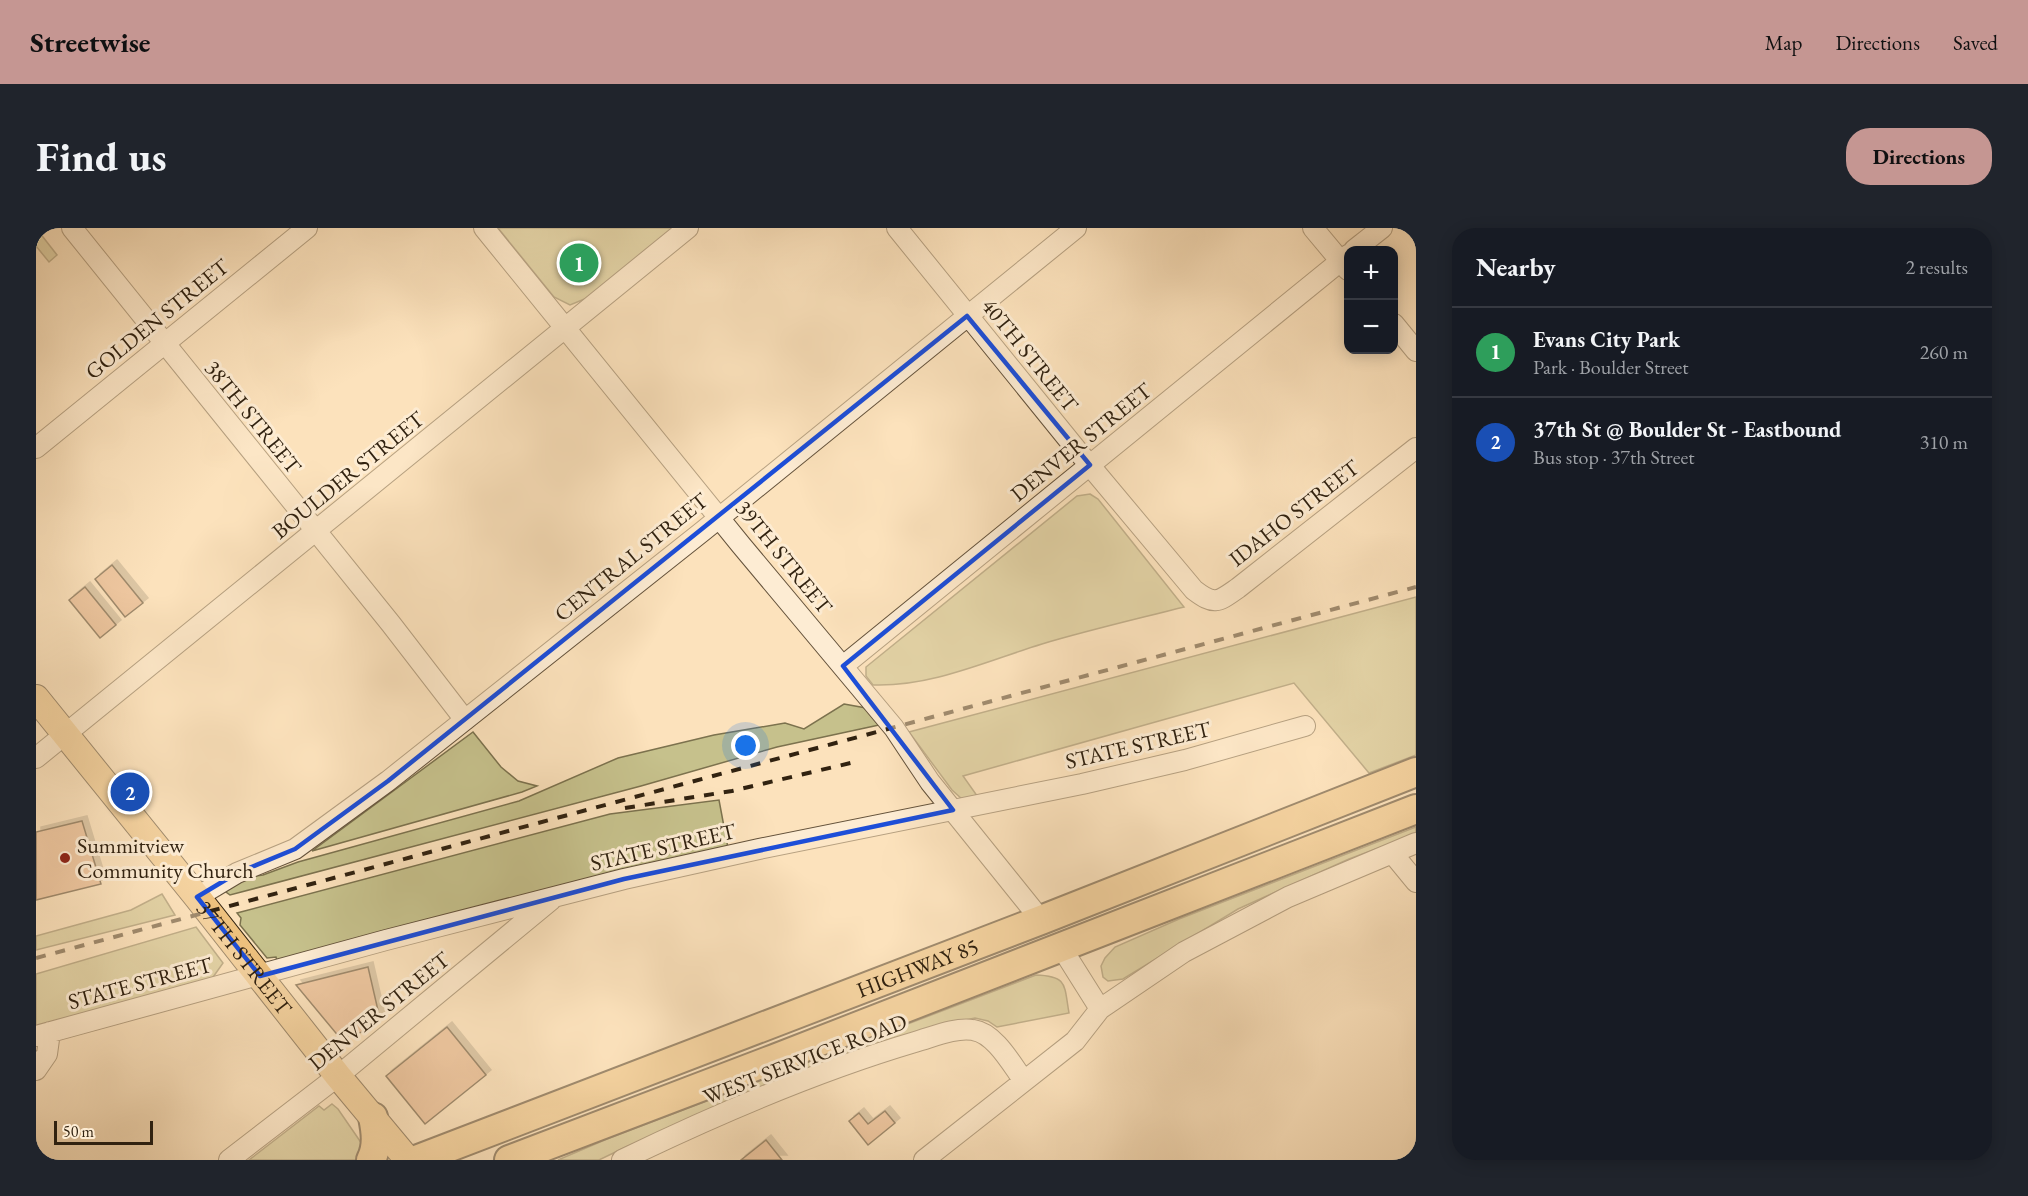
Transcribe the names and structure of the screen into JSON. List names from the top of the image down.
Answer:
{
  "streets": {
    "highway": ["HIGHWAY 85"],
    "main road": ["37TH STREET"],
    "street": [
      "GOLDEN STREET",
      "40TH STREET",
      "38TH STREET",
      "DENVER STREET",
      "BOULDER STREET",
      "IDAHO STREET",
      "CENTRAL STREET",
      "39TH STREET",
      "STATE STREET",
      "WEST SERVICE ROAD"
    ]
  },
  "crossings": [
    ["GOLDEN STREET", "38TH STREET"],
    ["40TH STREET", "DENVER STREET"],
    ["40TH STREET", "IDAHO STREET"],
    ["40TH STREET", "CENTRAL STREET"],
    ["38TH STREET", "BOULDER STREET"],
    ["38TH STREET", "CENTRAL STREET"],
    ["DENVER STREET", "39TH STREET"],
    ["DENVER STREET", "STATE STREET"],
    ["DENVER STREET", "37TH STREET"],
    ["BOULDER STREET", "39TH STREET"],
    ["BOULDER STREET", "37TH STREET"],
    ["CENTRAL STREET", "39TH STREET"],
    ["CENTRAL STREET", "37TH STREET"],
    ["39TH STREET", "STATE STREET"],
    ["39TH STREET", "HIGHWAY 85"],
    ["STATE STREET", "37TH STREET"]
  ],
  "places": ["Summitview Community Church"],
  "scale_bar": "50 m",
  "page": {
    "header": "Streetwise",
    "nav": ["Map", "Directions", "Saved"],
    "buttons": "Directions",
    "title": "Find us",
    "heading": ["Nearby", "2 results"],
    "pins": ["1", "2"],
    "map_buttons": ["+", "−"],
    "list": [
      {
        "mark": "1",
        "name": "Evans City Park",
        "note": "Park · Boulder Street",
        "value": "260 m"
      },
      {
        "mark": "2",
        "name": "37th St @ Boulder St - Eastbound",
        "note": "Bus stop · 37th Street",
        "value": "310 m"
      }
    ],
    "scale": "50 m"
  }
}
